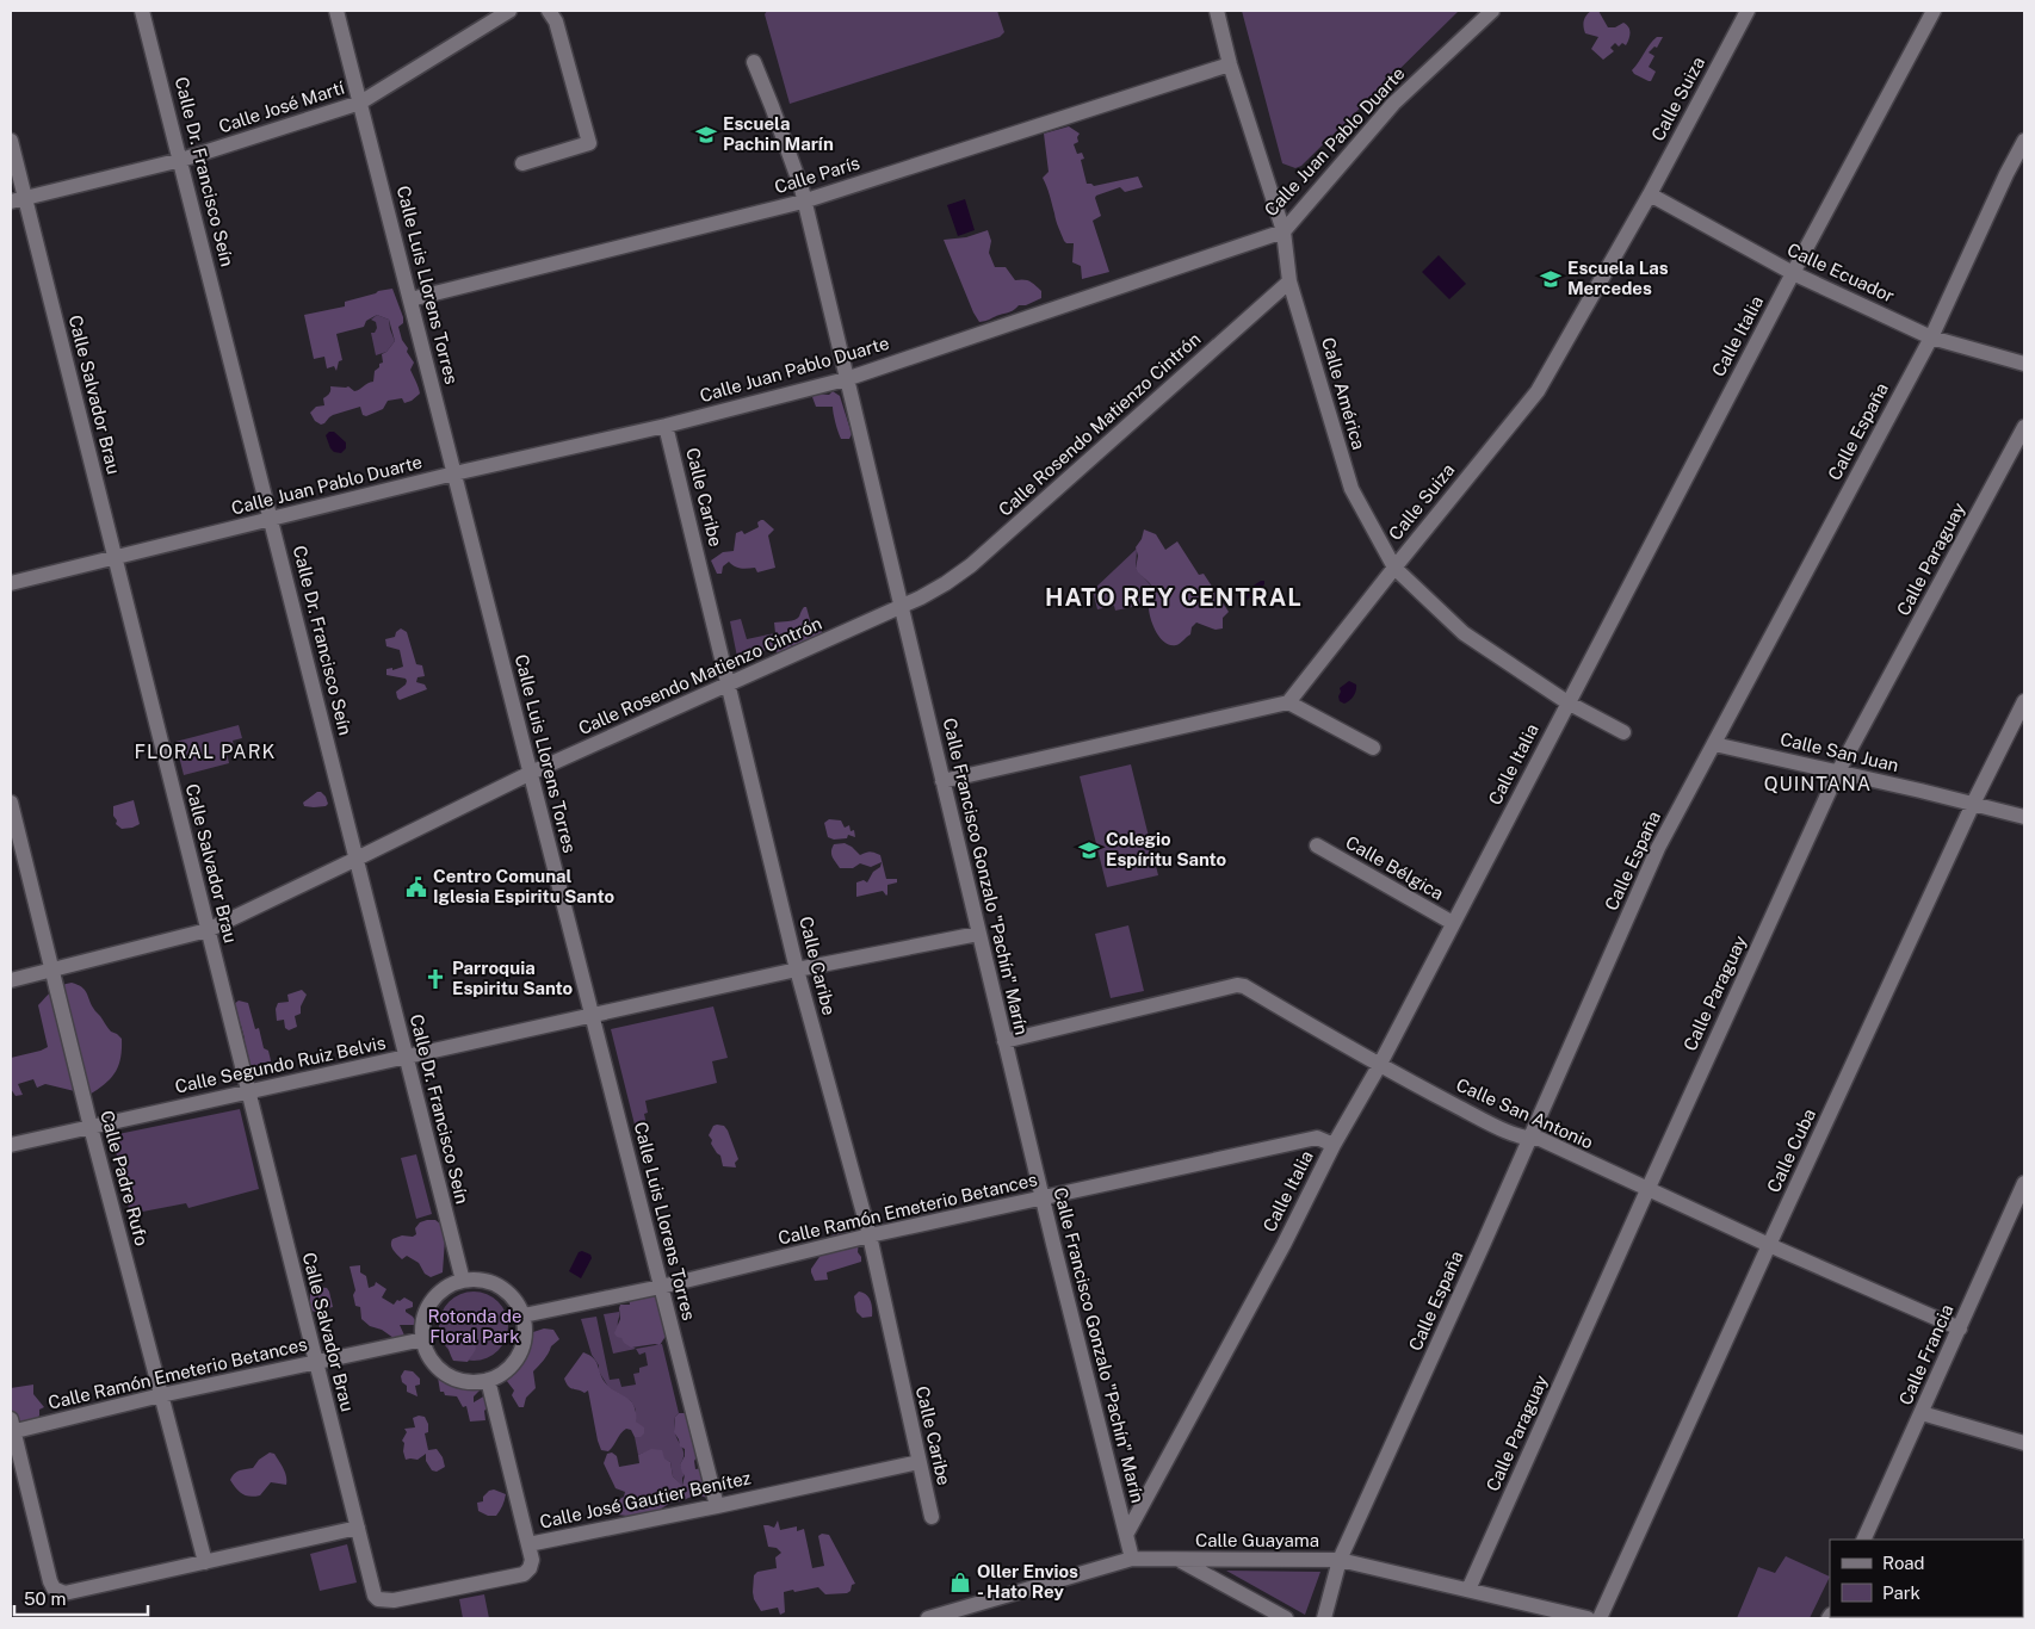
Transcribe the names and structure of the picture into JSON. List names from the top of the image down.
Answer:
{
  "streets": {
    "street": [
      "Calle Suiza",
      "Calle José Martí",
      "Calle Juan Pablo Duarte",
      "Calle Dr. Francisco Seín",
      "Calle París",
      "Calle Ecuador",
      "Calle Luis Llorens Torres",
      "Calle Italia",
      "Calle América",
      "Calle Salvador Brau",
      "Calle Rosendo Matienzo Cintrón",
      "Calle España",
      "Calle Caribe",
      "Calle Paraguay",
      "Calle San Juan",
      "Calle Bélgica",
      "Calle Francisco Gonzalo \"Pachín\" Marín",
      "Calle Segundo Ruiz Belvis",
      "Calle San Antonio",
      "Calle Cuba",
      "Calle Padre Rufo",
      "Calle Ramón Emeterio Betances",
      "Calle Francia",
      "Calle José Gautier Benítez",
      "Calle Guayama"
    ]
  },
  "crossings": [
    ["Calle Suiza", "Calle Ecuador"],
    ["Calle Suiza", "Calle América"],
    ["Calle José Martí", "Calle Dr. Francisco Seín"],
    ["Calle José Martí", "Calle Luis Llorens Torres"],
    ["Calle José Martí", "Calle Salvador Brau"],
    ["Calle Juan Pablo Duarte", "Calle Dr. Francisco Seín"],
    ["Calle Juan Pablo Duarte", "Calle Luis Llorens Torres"],
    ["Calle Juan Pablo Duarte", "Calle América"],
    ["Calle Juan Pablo Duarte", "Calle Salvador Brau"],
    ["Calle Juan Pablo Duarte", "Calle Caribe"],
    ["Calle Juan Pablo Duarte", "Calle Francisco Gonzalo \"Pachín\" Marín"],
    ["Calle Dr. Francisco Seín", "Calle Rosendo Matienzo Cintrón"],
    ["Calle Dr. Francisco Seín", "Calle Segundo Ruiz Belvis"],
    ["Calle Dr. Francisco Seín", "Calle Ramón Emeterio Betances"],
    ["Calle París", "Calle Luis Llorens Torres"],
    ["Calle París", "Calle América"],
    ["Calle París", "Calle Francisco Gonzalo \"Pachín\" Marín"],
    ["Calle Ecuador", "Calle Italia"],
    ["Calle Ecuador", "Calle España"],
    ["Calle Luis Llorens Torres", "Calle Rosendo Matienzo Cintrón"],
    ["Calle Luis Llorens Torres", "Calle Segundo Ruiz Belvis"],
    ["Calle Luis Llorens Torres", "Calle Ramón Emeterio Betances"],
    ["Calle Luis Llorens Torres", "Calle José Gautier Benítez"],
    ["Calle Italia", "Calle América"],
    ["Calle Italia", "Calle Bélgica"],
    ["Calle Italia", "Calle Francisco Gonzalo \"Pachín\" Marín"],
    ["Calle Italia", "Calle San Antonio"],
    ["Calle Italia", "Calle Ramón Emeterio Betances"],
    ["Calle América", "Calle Rosendo Matienzo Cintrón"],
    ["Calle Salvador Brau", "Calle Rosendo Matienzo Cintrón"],
    ["Calle Salvador Brau", "Calle Segundo Ruiz Belvis"],
    ["Calle Salvador Brau", "Calle Ramón Emeterio Betances"],
    ["Calle Salvador Brau", "Calle José Gautier Benítez"],
    ["Calle Rosendo Matienzo Cintrón", "Calle Caribe"],
    ["Calle Rosendo Matienzo Cintrón", "Calle Francisco Gonzalo \"Pachín\" Marín"],
    ["Calle Rosendo Matienzo Cintrón", "Calle Padre Rufo"],
    ["Calle España", "Calle San Juan"],
    ["Calle España", "Calle San Antonio"],
    ["Calle España", "Calle Guayama"],
    ["Calle Caribe", "Calle Segundo Ruiz Belvis"],
    ["Calle Caribe", "Calle Ramón Emeterio Betances"],
    ["Calle Caribe", "Calle José Gautier Benítez"],
    ["Calle Paraguay", "Calle San Juan"],
    ["Calle Paraguay", "Calle San Antonio"],
    ["Calle Paraguay", "Calle Guayama"],
    ["Calle San Juan", "Calle Cuba"],
    ["Calle Francisco Gonzalo \"Pachín\" Marín", "Calle Segundo Ruiz Belvis"],
    ["Calle Francisco Gonzalo \"Pachín\" Marín", "Calle San Antonio"],
    ["Calle Francisco Gonzalo \"Pachín\" Marín", "Calle Ramón Emeterio Betances"],
    ["Calle Francisco Gonzalo \"Pachín\" Marín", "Calle Guayama"],
    ["Calle Segundo Ruiz Belvis", "Calle Padre Rufo"],
    ["Calle San Antonio", "Calle Cuba"],
    ["Calle San Antonio", "Calle Francia"],
    ["Calle Padre Rufo", "Calle Ramón Emeterio Betances"]
  ],
  "districts": ["HATO REY CENTRAL", "FLORAL PARK", "QUINTANA"],
  "parks": ["Rotonda de Floral Park"],
  "places": {
    "school or university": ["Escuela Pachin Marín", "Escuela Las Mercedes", "Colegio Espíritu Santo"],
    "public building": ["Centro Comunal Iglesia Espiritu Santo"],
    "church": ["Parroquia Espiritu Santo"],
    "shop": ["Oller Envios - Hato Rey"]
  },
  "legend": ["Road", "Park"],
  "scale_bar": "50 m"
}
